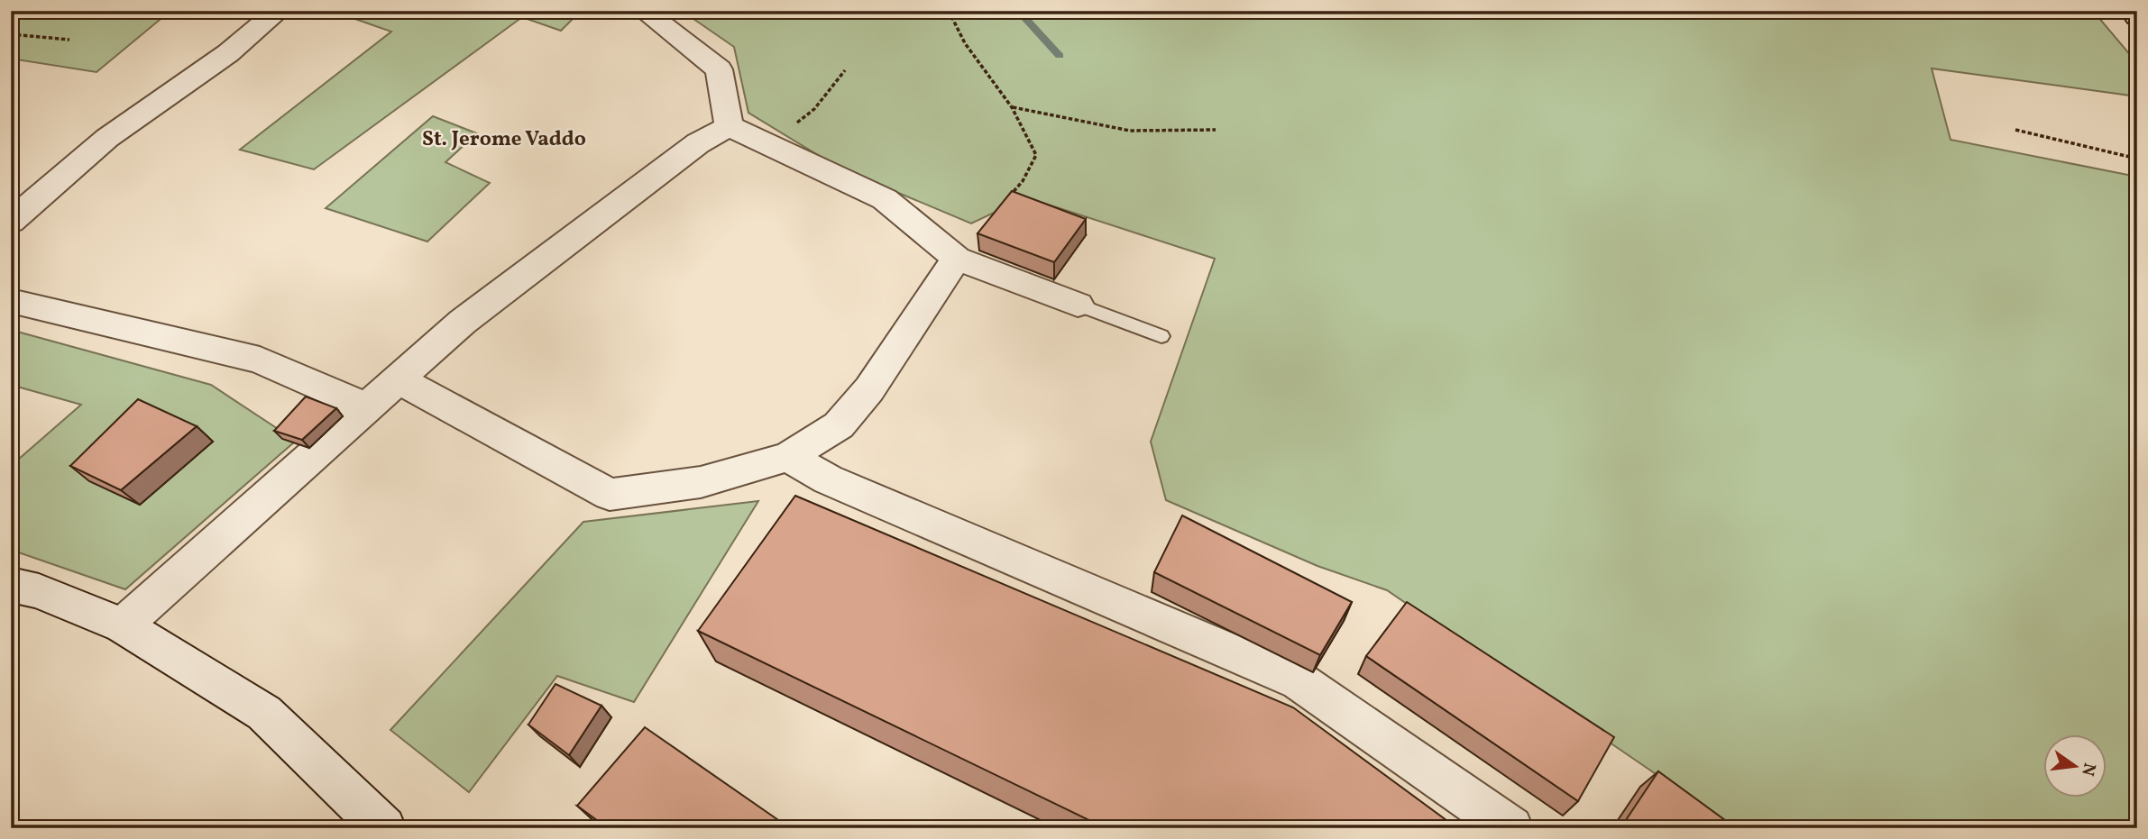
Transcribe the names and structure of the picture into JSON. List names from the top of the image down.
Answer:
{
  "districts": ["St. Jerome Vaddo"],
  "north": "right"
}
